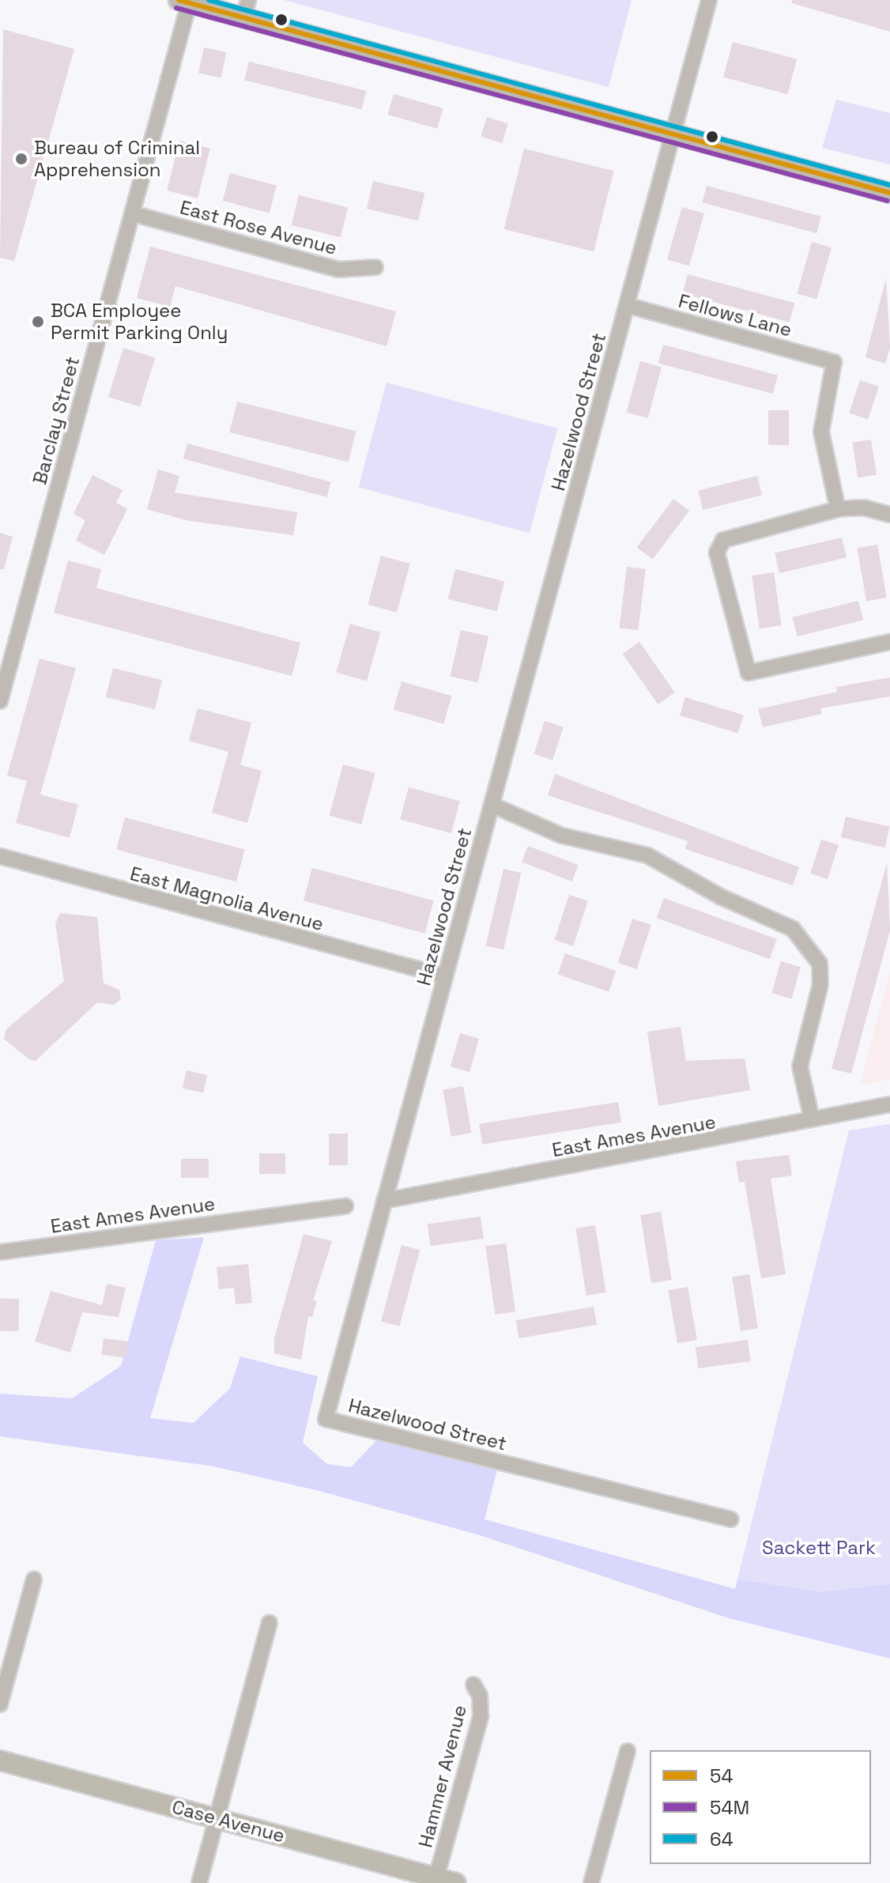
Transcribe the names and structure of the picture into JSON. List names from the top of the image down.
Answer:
{
  "streets": {
    "main road": ["Case Avenue"],
    "street": [
      "East Rose Avenue",
      "Fellows Lane",
      "Hazelwood Street",
      "Barclay Street",
      "East Magnolia Avenue",
      "East Ames Avenue",
      "Hammer Avenue"
    ]
  },
  "crossings": [
    ["East Rose Avenue", "Barclay Street"],
    ["Fellows Lane", "Hazelwood Street"],
    ["Hazelwood Street", "East Magnolia Avenue"],
    ["Hazelwood Street", "East Ames Avenue"],
    ["Hammer Avenue", "Case Avenue"]
  ],
  "parks": ["Sackett Park"],
  "places": ["Bureau of Criminal Apprehension", "BCA Employee Permit Parking Only"],
  "lines": ["transit line 54", "transit line 64", "transit line 54M"],
  "legend": ["54", "54M", "64"]
}
